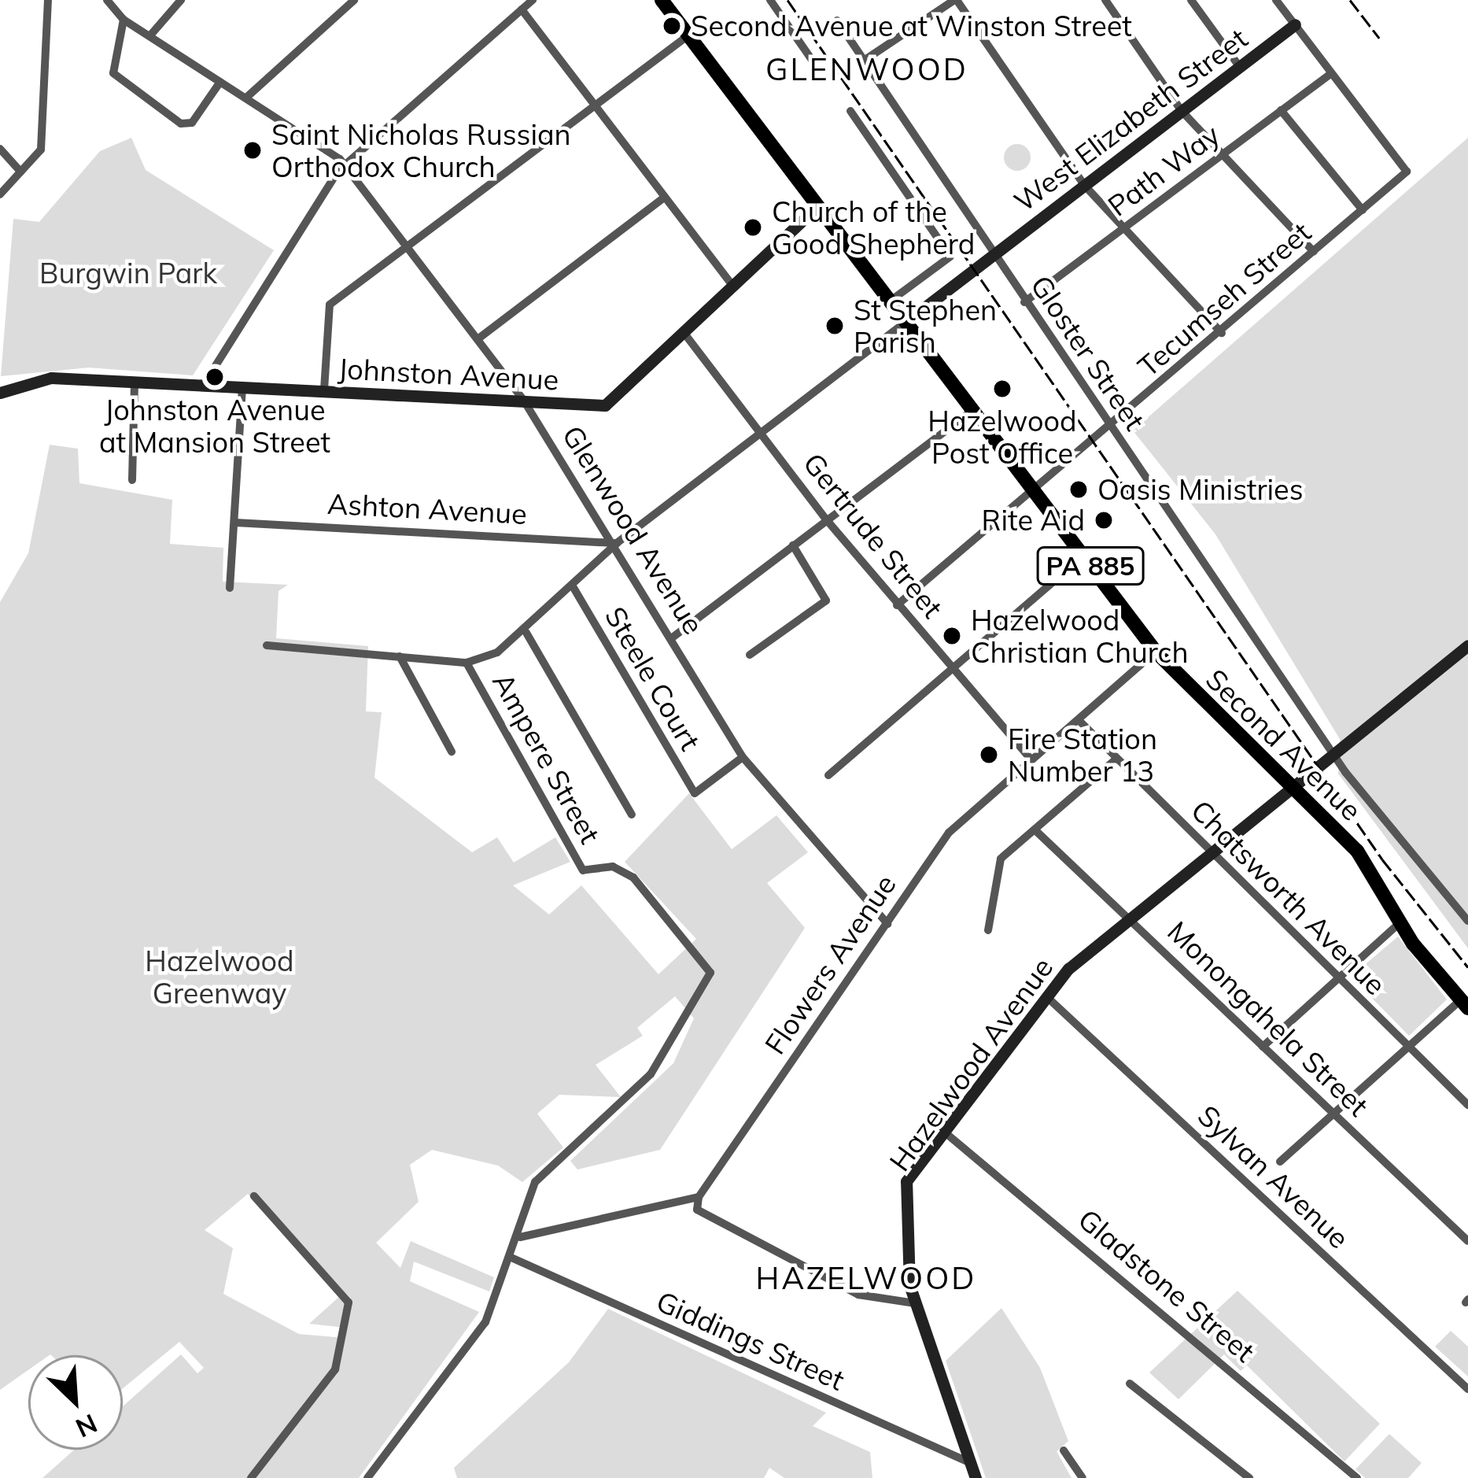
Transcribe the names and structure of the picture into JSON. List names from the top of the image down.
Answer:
{
  "streets": {
    "main road": ["PA 885", "Second Avenue"],
    "street": [
      "West Elizabeth Street",
      "Path Way",
      "Tecumseh Street",
      "Gloster Street",
      "Johnston Avenue",
      "Ashton Avenue",
      "Glenwood Avenue",
      "Gertrude Street",
      "Steele Court",
      "Ampere Street",
      "Chatsworth Avenue",
      "Flowers Avenue",
      "Monongahela Street",
      "Hazelwood Avenue",
      "Sylvan Avenue",
      "Gladstone Street",
      "Giddings Street"
    ]
  },
  "crossings": [
    ["West Elizabeth Street", "Second Avenue"],
    ["Path Way", "Tecumseh Street"],
    ["Path Way", "Gloster Street"],
    ["Tecumseh Street", "Gloster Street"],
    ["Tecumseh Street", "Gertrude Street"],
    ["Tecumseh Street", "Second Avenue"],
    ["Gloster Street", "Second Avenue"],
    ["Gloster Street", "Hazelwood Avenue"],
    ["Johnston Avenue", "Glenwood Avenue"],
    ["Johnston Avenue", "Gertrude Street"],
    ["Johnston Avenue", "Second Avenue"],
    ["Ashton Avenue", "Glenwood Avenue"],
    ["Glenwood Avenue", "Steele Court"],
    ["Glenwood Avenue", "Flowers Avenue"],
    ["Gertrude Street", "Flowers Avenue"],
    ["PA 885", "Second Avenue"],
    ["Second Avenue", "Flowers Avenue"],
    ["Second Avenue", "Hazelwood Avenue"],
    ["Chatsworth Avenue", "Flowers Avenue"],
    ["Chatsworth Avenue", "Hazelwood Avenue"],
    ["Monongahela Street", "Hazelwood Avenue"],
    ["Hazelwood Avenue", "Sylvan Avenue"],
    ["Hazelwood Avenue", "Gladstone Street"],
    ["Hazelwood Avenue", "Giddings Street"]
  ],
  "districts": ["GLENWOOD", "HAZELWOOD"],
  "parks": ["Burgwin Park", "Hazelwood Greenway"],
  "places": [
    "Second Avenue at Winston Street",
    "Saint Nicholas Russian Orthodox Church",
    "Church of the Good Shepherd",
    "St Stephen Parish",
    "Johnston Avenue at Mansion Street",
    "Hazelwood Post Office",
    "Oasis Ministries",
    "Rite Aid",
    "Hazelwood Christian Church",
    "Fire Station Number 13"
  ],
  "north": "bottom right"
}
